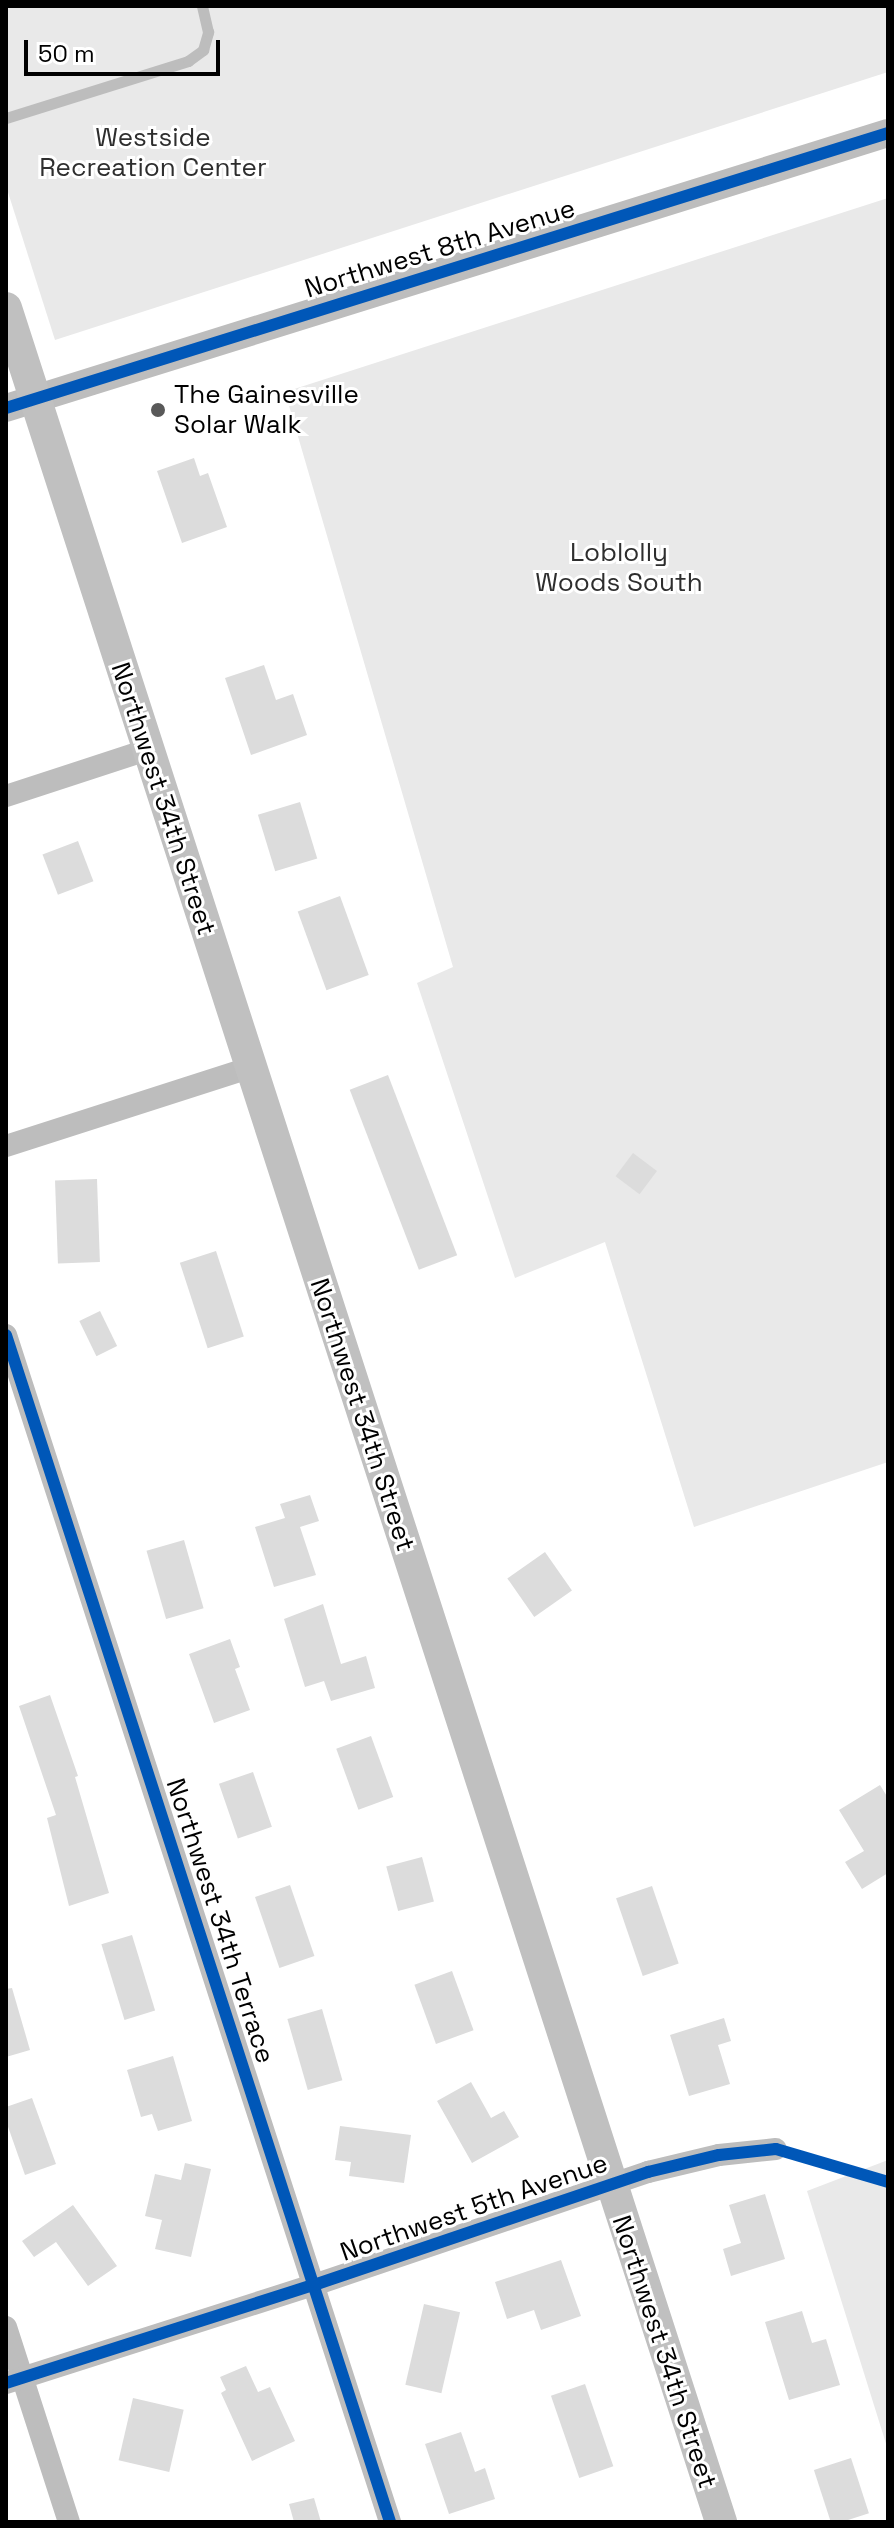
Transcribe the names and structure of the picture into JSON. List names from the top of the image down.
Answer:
{
  "streets": {
    "main road": ["Northwest 34th Street"],
    "street": ["Northwest 8th Avenue", "Northwest 34th Terrace", "Northwest 5th Avenue"]
  },
  "crossings": [
    ["Northwest 8th Avenue", "Northwest 34th Street"],
    ["Northwest 34th Street", "Northwest 5th Avenue"],
    ["Northwest 34th Terrace", "Northwest 5th Avenue"]
  ],
  "parks": ["Westside Recreation Center", "Loblolly Woods South"],
  "places": ["The Gainesville Solar Walk"],
  "scale_bar": "50 m"
}
